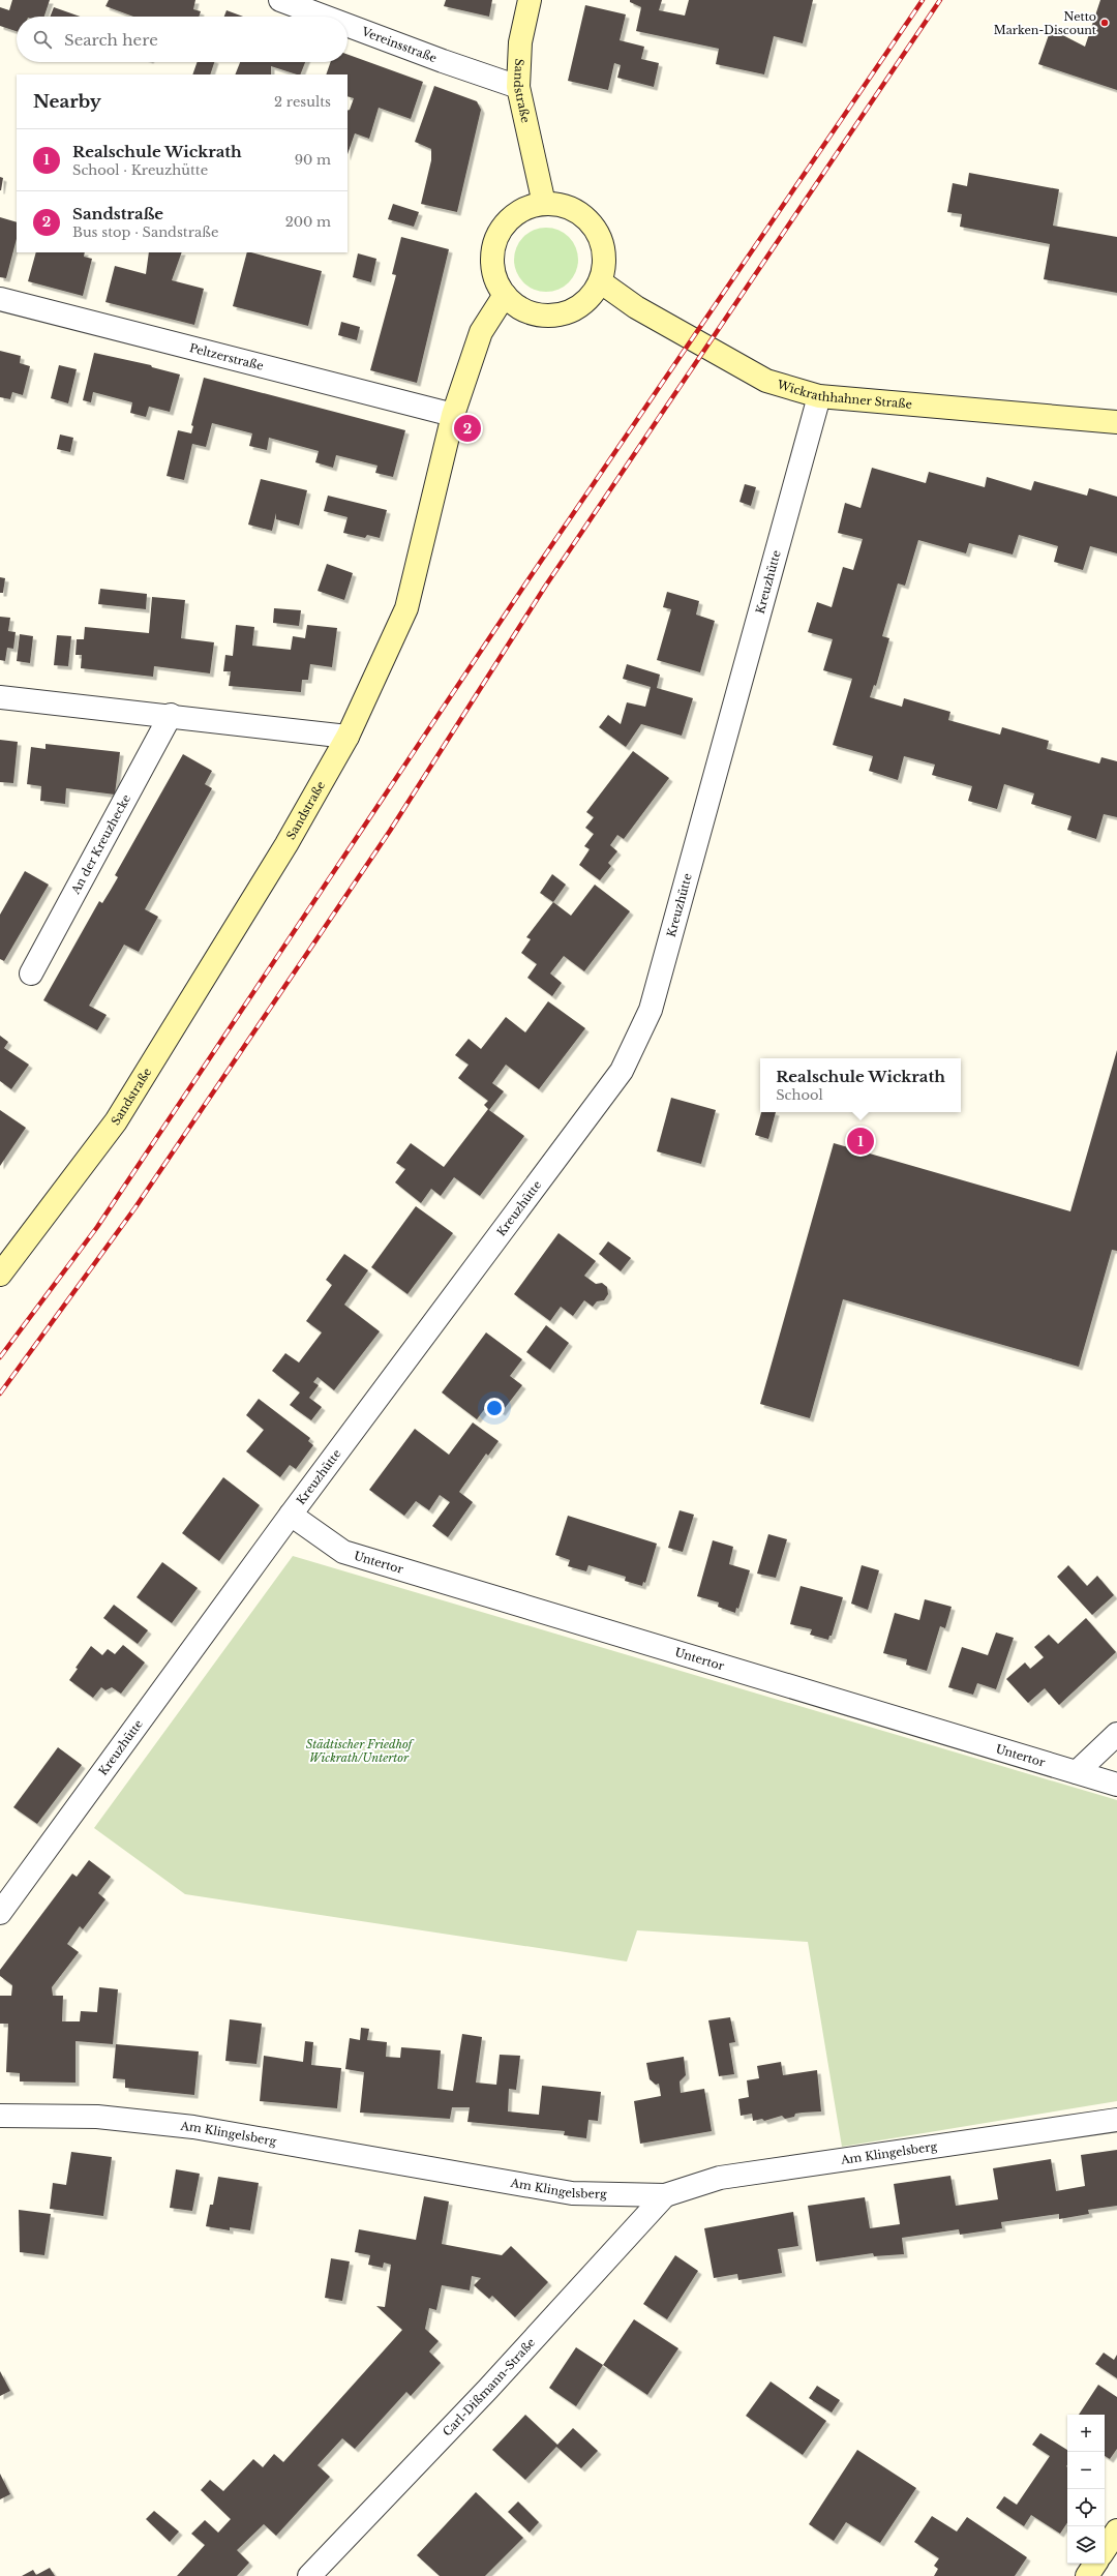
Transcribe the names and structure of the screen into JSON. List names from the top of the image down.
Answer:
{
  "streets": {
    "main road": ["Sandstraße", "Wickrathhahner Straße"],
    "street": [
      "Vereinsstraße",
      "Peltzerstraße",
      "Kreuzhütte",
      "An der Kreuzhecke",
      "Untertor",
      "Am Klingelsberg",
      "Carl-Dißmann-Straße"
    ]
  },
  "crossings": [
    ["Vereinsstraße", "Sandstraße"],
    ["Sandstraße", "Peltzerstraße"],
    ["Sandstraße", "Wickrathhahner Straße"],
    ["Wickrathhahner Straße", "Kreuzhütte"],
    ["Kreuzhütte", "Untertor"],
    ["Am Klingelsberg", "Carl-Dißmann-Straße"]
  ],
  "parks": ["Städtischer Friedhof Wickrath/Untertor"],
  "places": ["Netto Marken-Discount"],
  "page": {
    "search": "Search here",
    "heading": ["Nearby", "2 results"],
    "list": [
      {
        "mark": "1",
        "name": "Realschule Wickrath",
        "note": "School · Kreuzhütte",
        "value": "90 m"
      },
      {
        "mark": "2",
        "name": "Sandstraße",
        "note": "Bus stop · Sandstraße",
        "value": "200 m"
      }
    ],
    "pins": ["2", "1"],
    "popup": ["Realschule Wickrath", "School"],
    "map_buttons": ["+", "−"]
  }
}
